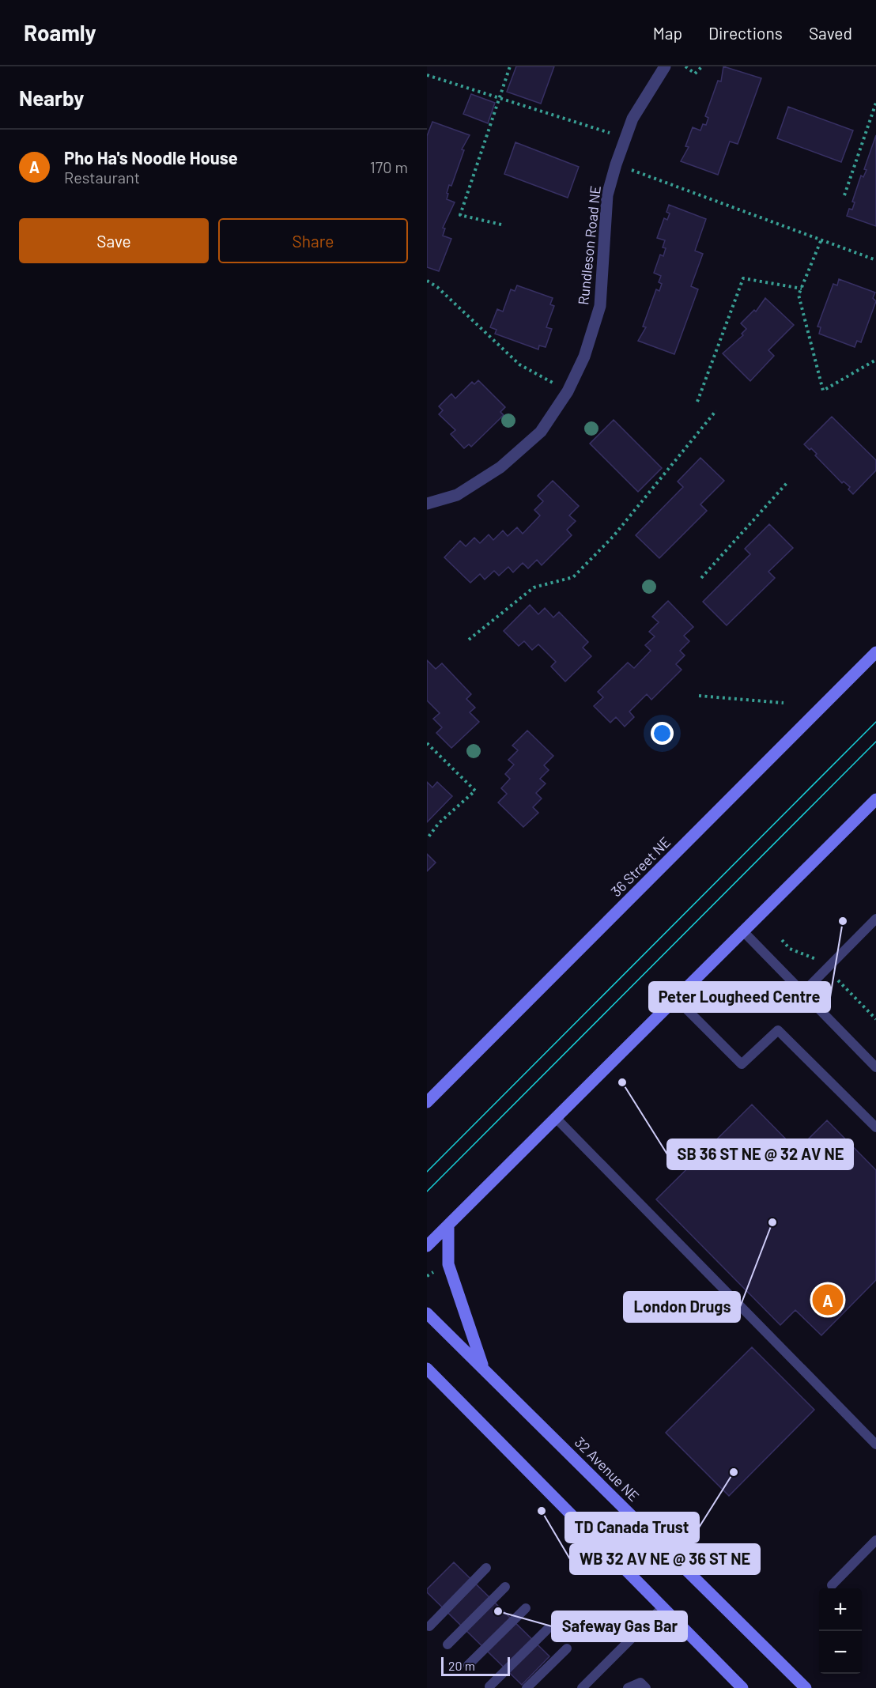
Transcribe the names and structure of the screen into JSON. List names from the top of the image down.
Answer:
{
  "streets": {
    "main road": ["36 Street NE", "32 Avenue NE"],
    "street": ["Rundleson Road NE"]
  },
  "places": [
    "Peter Lougheed Centre",
    "SB 36 ST NE @ 32 AV NE",
    "London Drugs",
    "TD Canada Trust",
    "WB 32 AV NE @ 36 ST NE",
    "Safeway Gas Bar"
  ],
  "scale_bar": "20 m",
  "page": {
    "header": "Roamly",
    "nav": ["Map", "Directions", "Saved"],
    "heading": "Nearby",
    "list": [
      {
        "mark": "A",
        "name": "Pho Ha's Noodle House",
        "note": "Restaurant",
        "value": "170 m"
      }
    ],
    "buttons": ["Save", "Share"],
    "pins": "A",
    "map_buttons": ["+", "−"],
    "scale": "20 m"
  }
}
